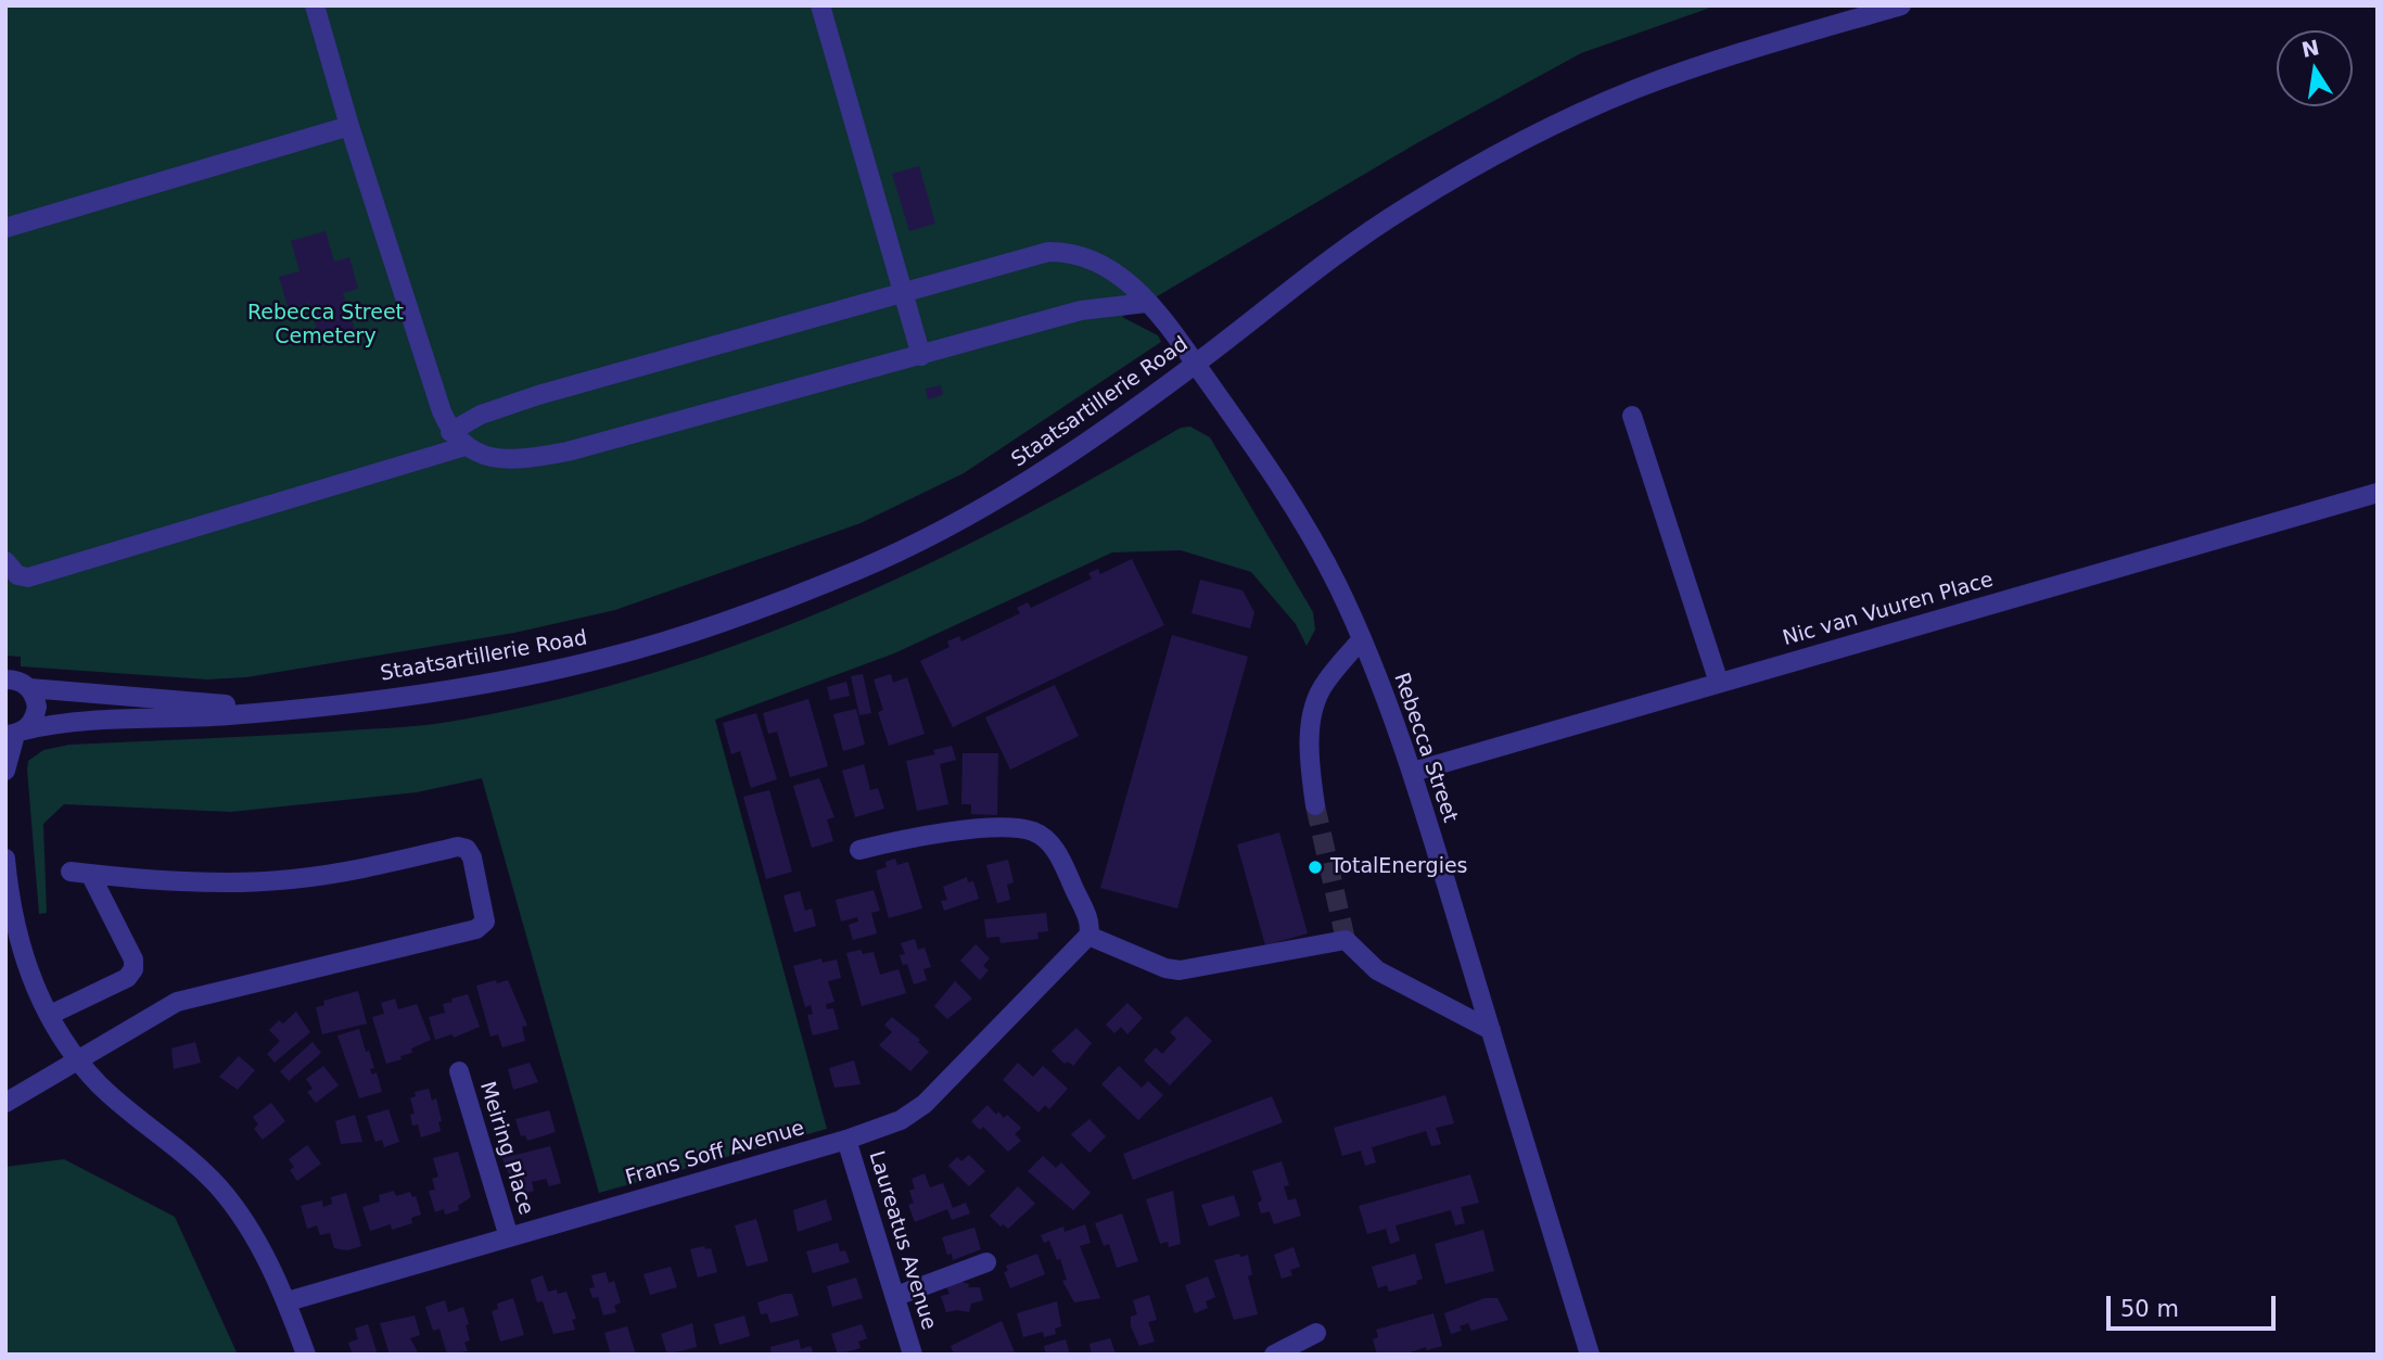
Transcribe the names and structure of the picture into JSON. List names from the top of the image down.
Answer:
{
  "streets": {
    "street": [
      "Staatsartillerie Road",
      "Nic van Vuuren Place",
      "Rebecca Street",
      "Meiring Place",
      "Frans Soff Avenue",
      "Laureatus Avenue"
    ]
  },
  "crossings": [
    ["Staatsartillerie Road", "Rebecca Street"],
    ["Nic van Vuuren Place", "Rebecca Street"],
    ["Meiring Place", "Frans Soff Avenue"],
    ["Frans Soff Avenue", "Laureatus Avenue"]
  ],
  "parks": ["Rebecca Street Cemetery"],
  "places": ["TotalEnergies"],
  "scale_bar": "50 m",
  "north": "top"
}
